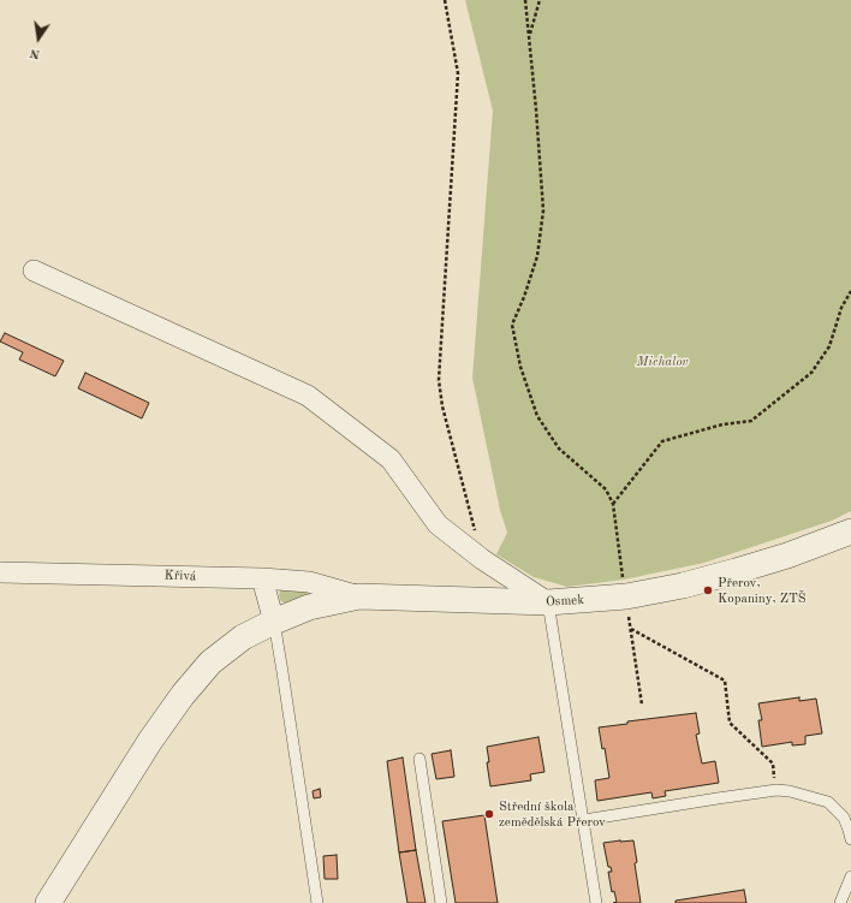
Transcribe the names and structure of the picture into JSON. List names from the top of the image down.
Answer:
{
  "streets": {
    "street": ["Křivá", "Osmek"]
  },
  "crossings": [
    ["Křivá", "Osmek"]
  ],
  "parks": ["Michalov"],
  "places": ["Přerov, Kopaniny, ZTŠ", "Střední škola zemědělská Přerov"],
  "north": "bottom"
}
